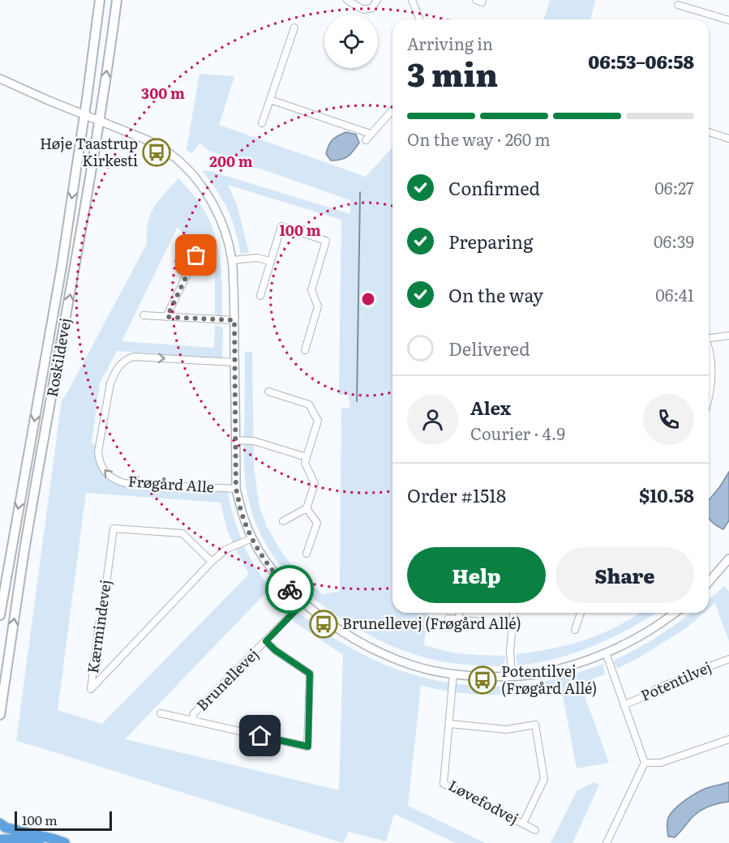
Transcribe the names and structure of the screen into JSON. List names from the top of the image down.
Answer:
{
  "streets": {
    "main road": ["Roskildevej"],
    "street": [
      "Frøgård Alle",
      "Kærmindevej",
      "Brunellevej",
      "Potentilvej",
      "Løvefodvej"
    ]
  },
  "crossings": [
    ["Roskildevej", "Frøgård Alle"],
    ["Frøgård Alle", "Kærmindevej"],
    ["Frøgård Alle", "Brunellevej"],
    ["Frøgård Alle", "Potentilvej"],
    ["Frøgård Alle", "Løvefodvej"]
  ],
  "places": {
    "bus stop": ["Høje Taastrup Kirkesti", "Brunellevej (Frøgård Allé)", "Potentilvej (Frøgård Allé)"]
  },
  "scale_bar": "100 m",
  "page": {
    "heading": ["3 min", "Arriving in", "06:53–06:58"],
    "panel": [
      "Alex",
      "Courier · 4.9",
      "Order #1518",
      "$10.58"
    ],
    "bar": "On the way · 260 m",
    "list": [
      ["Confirmed", "06:27"],
      ["Preparing", "06:39"],
      ["On the way", "06:41"],
      "Delivered"
    ],
    "buttons": ["Help", "Share"],
    "scale": "100 m"
  },
  "rings": ["300 m", "200 m", "100 m"]
}
